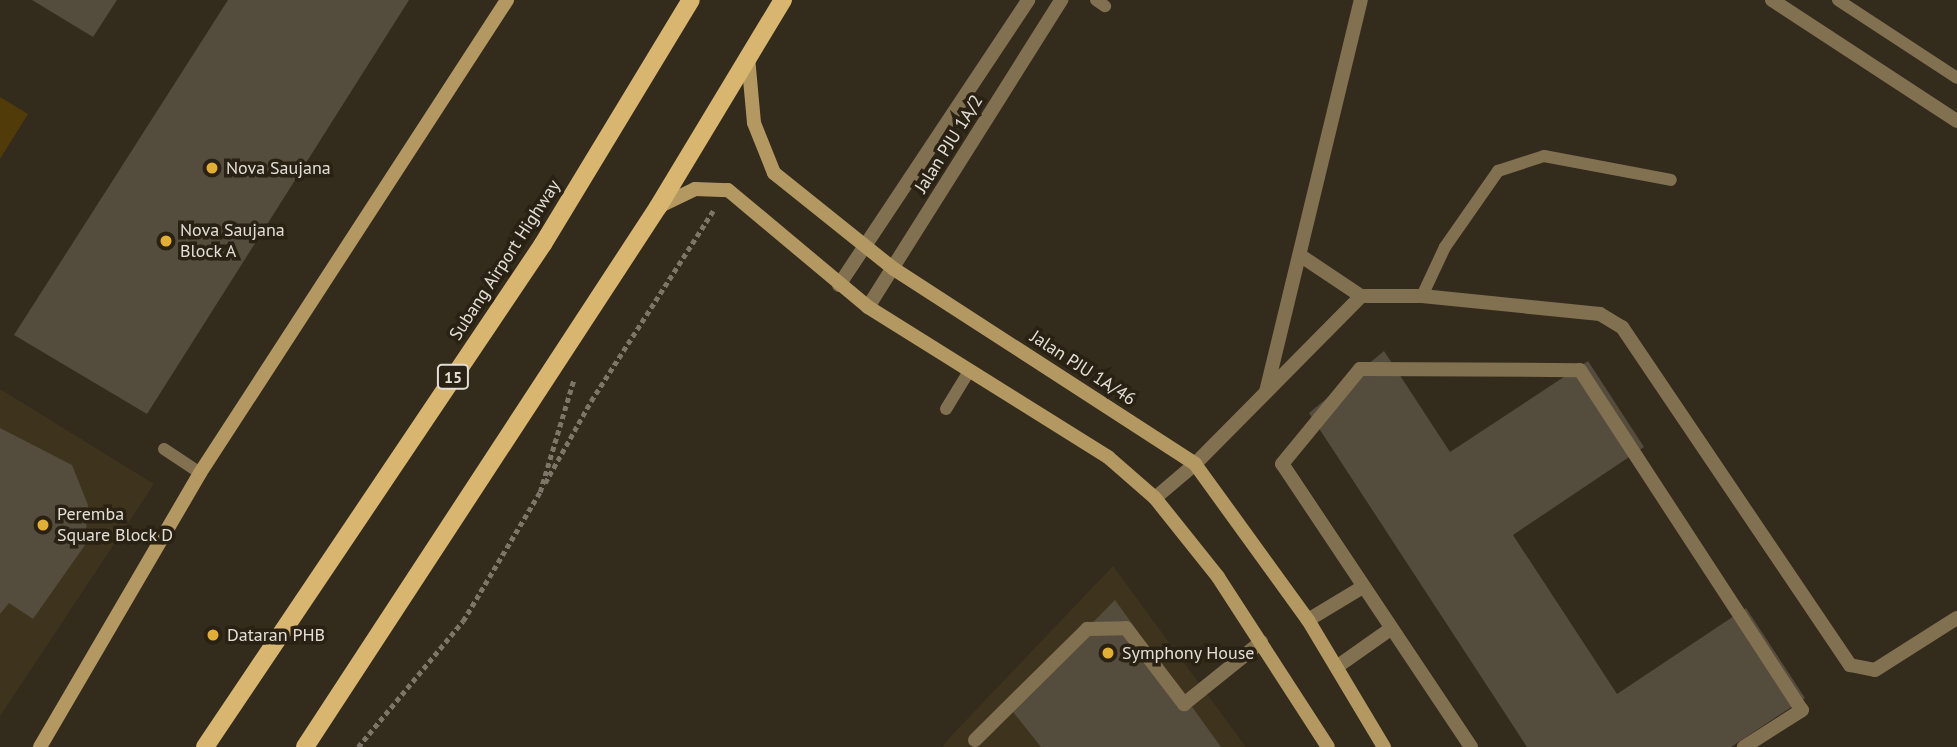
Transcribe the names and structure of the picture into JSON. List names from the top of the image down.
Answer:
{
  "streets": {
    "main road": ["Subang Airport Highway", "15"],
    "street": ["Jalan PJU 1A/2", "Jalan PJU 1A/46"]
  },
  "crossings": [
    ["Jalan PJU 1A/2", "Jalan PJU 1A/46"]
  ],
  "places": [
    "Nova Saujana",
    "Nova Saujana Block A",
    "Peremba Square Block D",
    "Dataran PHB",
    "Symphony House"
  ]
}
